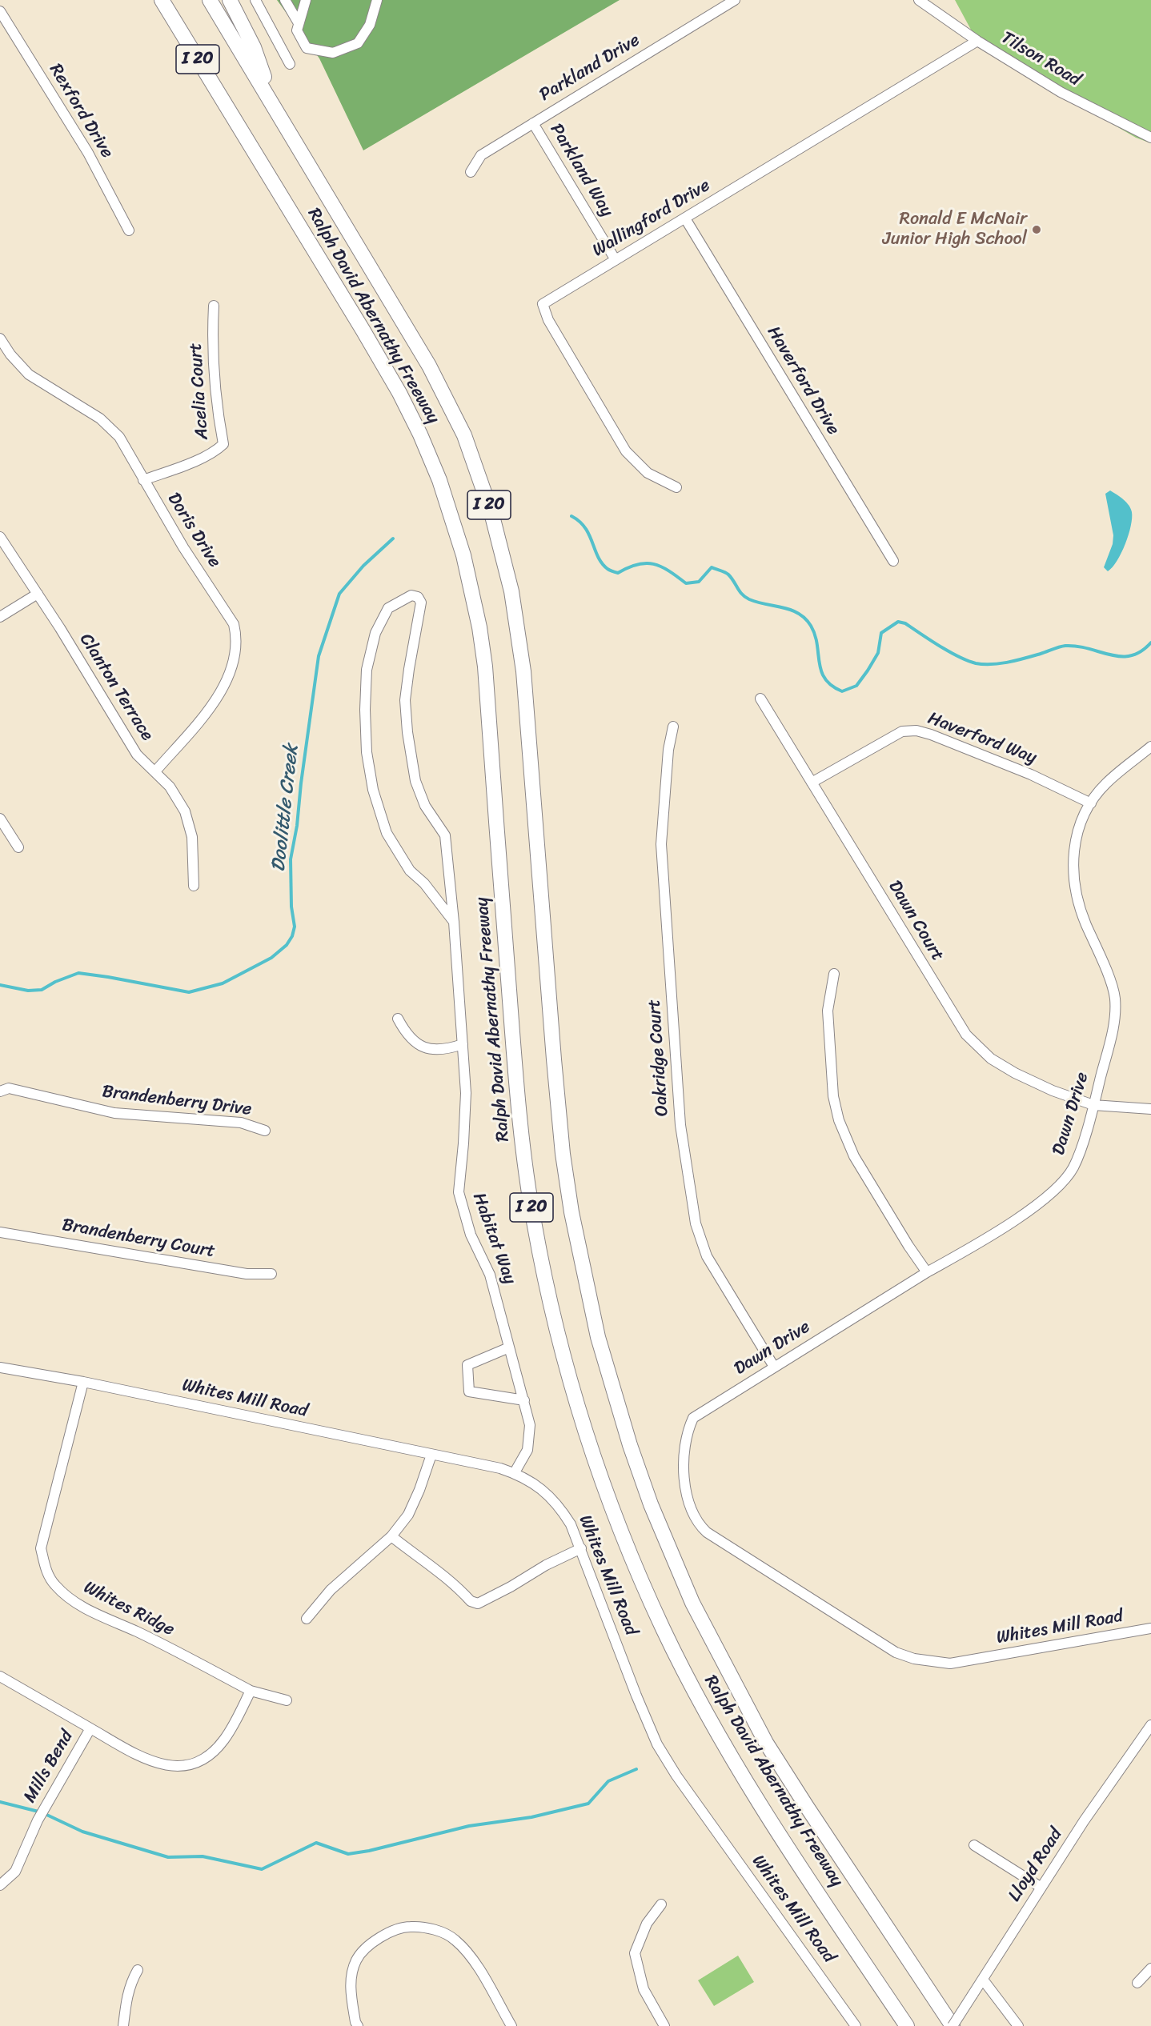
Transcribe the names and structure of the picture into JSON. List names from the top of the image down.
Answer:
{
  "streets": {
    "highway": ["I 20", "Ralph David Abernathy Freeway"],
    "street": [
      "Tilson Road",
      "Parkland Drive",
      "Rexford Drive",
      "Parkland Way",
      "Wallingford Drive",
      "Haverford Drive",
      "Acelia Court",
      "Doris Drive",
      "Clanton Terrace",
      "Haverford Way",
      "Dawn Court",
      "Oakridge Court",
      "Brandenberry Drive",
      "Dawn Drive",
      "Brandenberry Court",
      "Habitat Way",
      "Whites Mill Road",
      "Whites Ridge",
      "Mills Bend",
      "Lloyd Road"
    ]
  },
  "crossings": [
    ["Tilson Road", "Wallingford Drive"],
    ["Parkland Drive", "Parkland Way"],
    ["Parkland Way", "Wallingford Drive"],
    ["Wallingford Drive", "Haverford Drive"],
    ["Ralph David Abernathy Freeway", "Lloyd Road"],
    ["Acelia Court", "Doris Drive"],
    ["Doris Drive", "Clanton Terrace"],
    ["Haverford Way", "Dawn Court"],
    ["Haverford Way", "Dawn Drive"],
    ["Dawn Court", "Dawn Drive"],
    ["Oakridge Court", "Dawn Drive"],
    ["Dawn Drive", "Whites Mill Road"],
    ["Habitat Way", "Whites Mill Road"],
    ["Whites Mill Road", "Whites Ridge"]
  ],
  "water": ["Doolittle Creek"],
  "places": ["Ronald E McNair Junior High School"]
}
